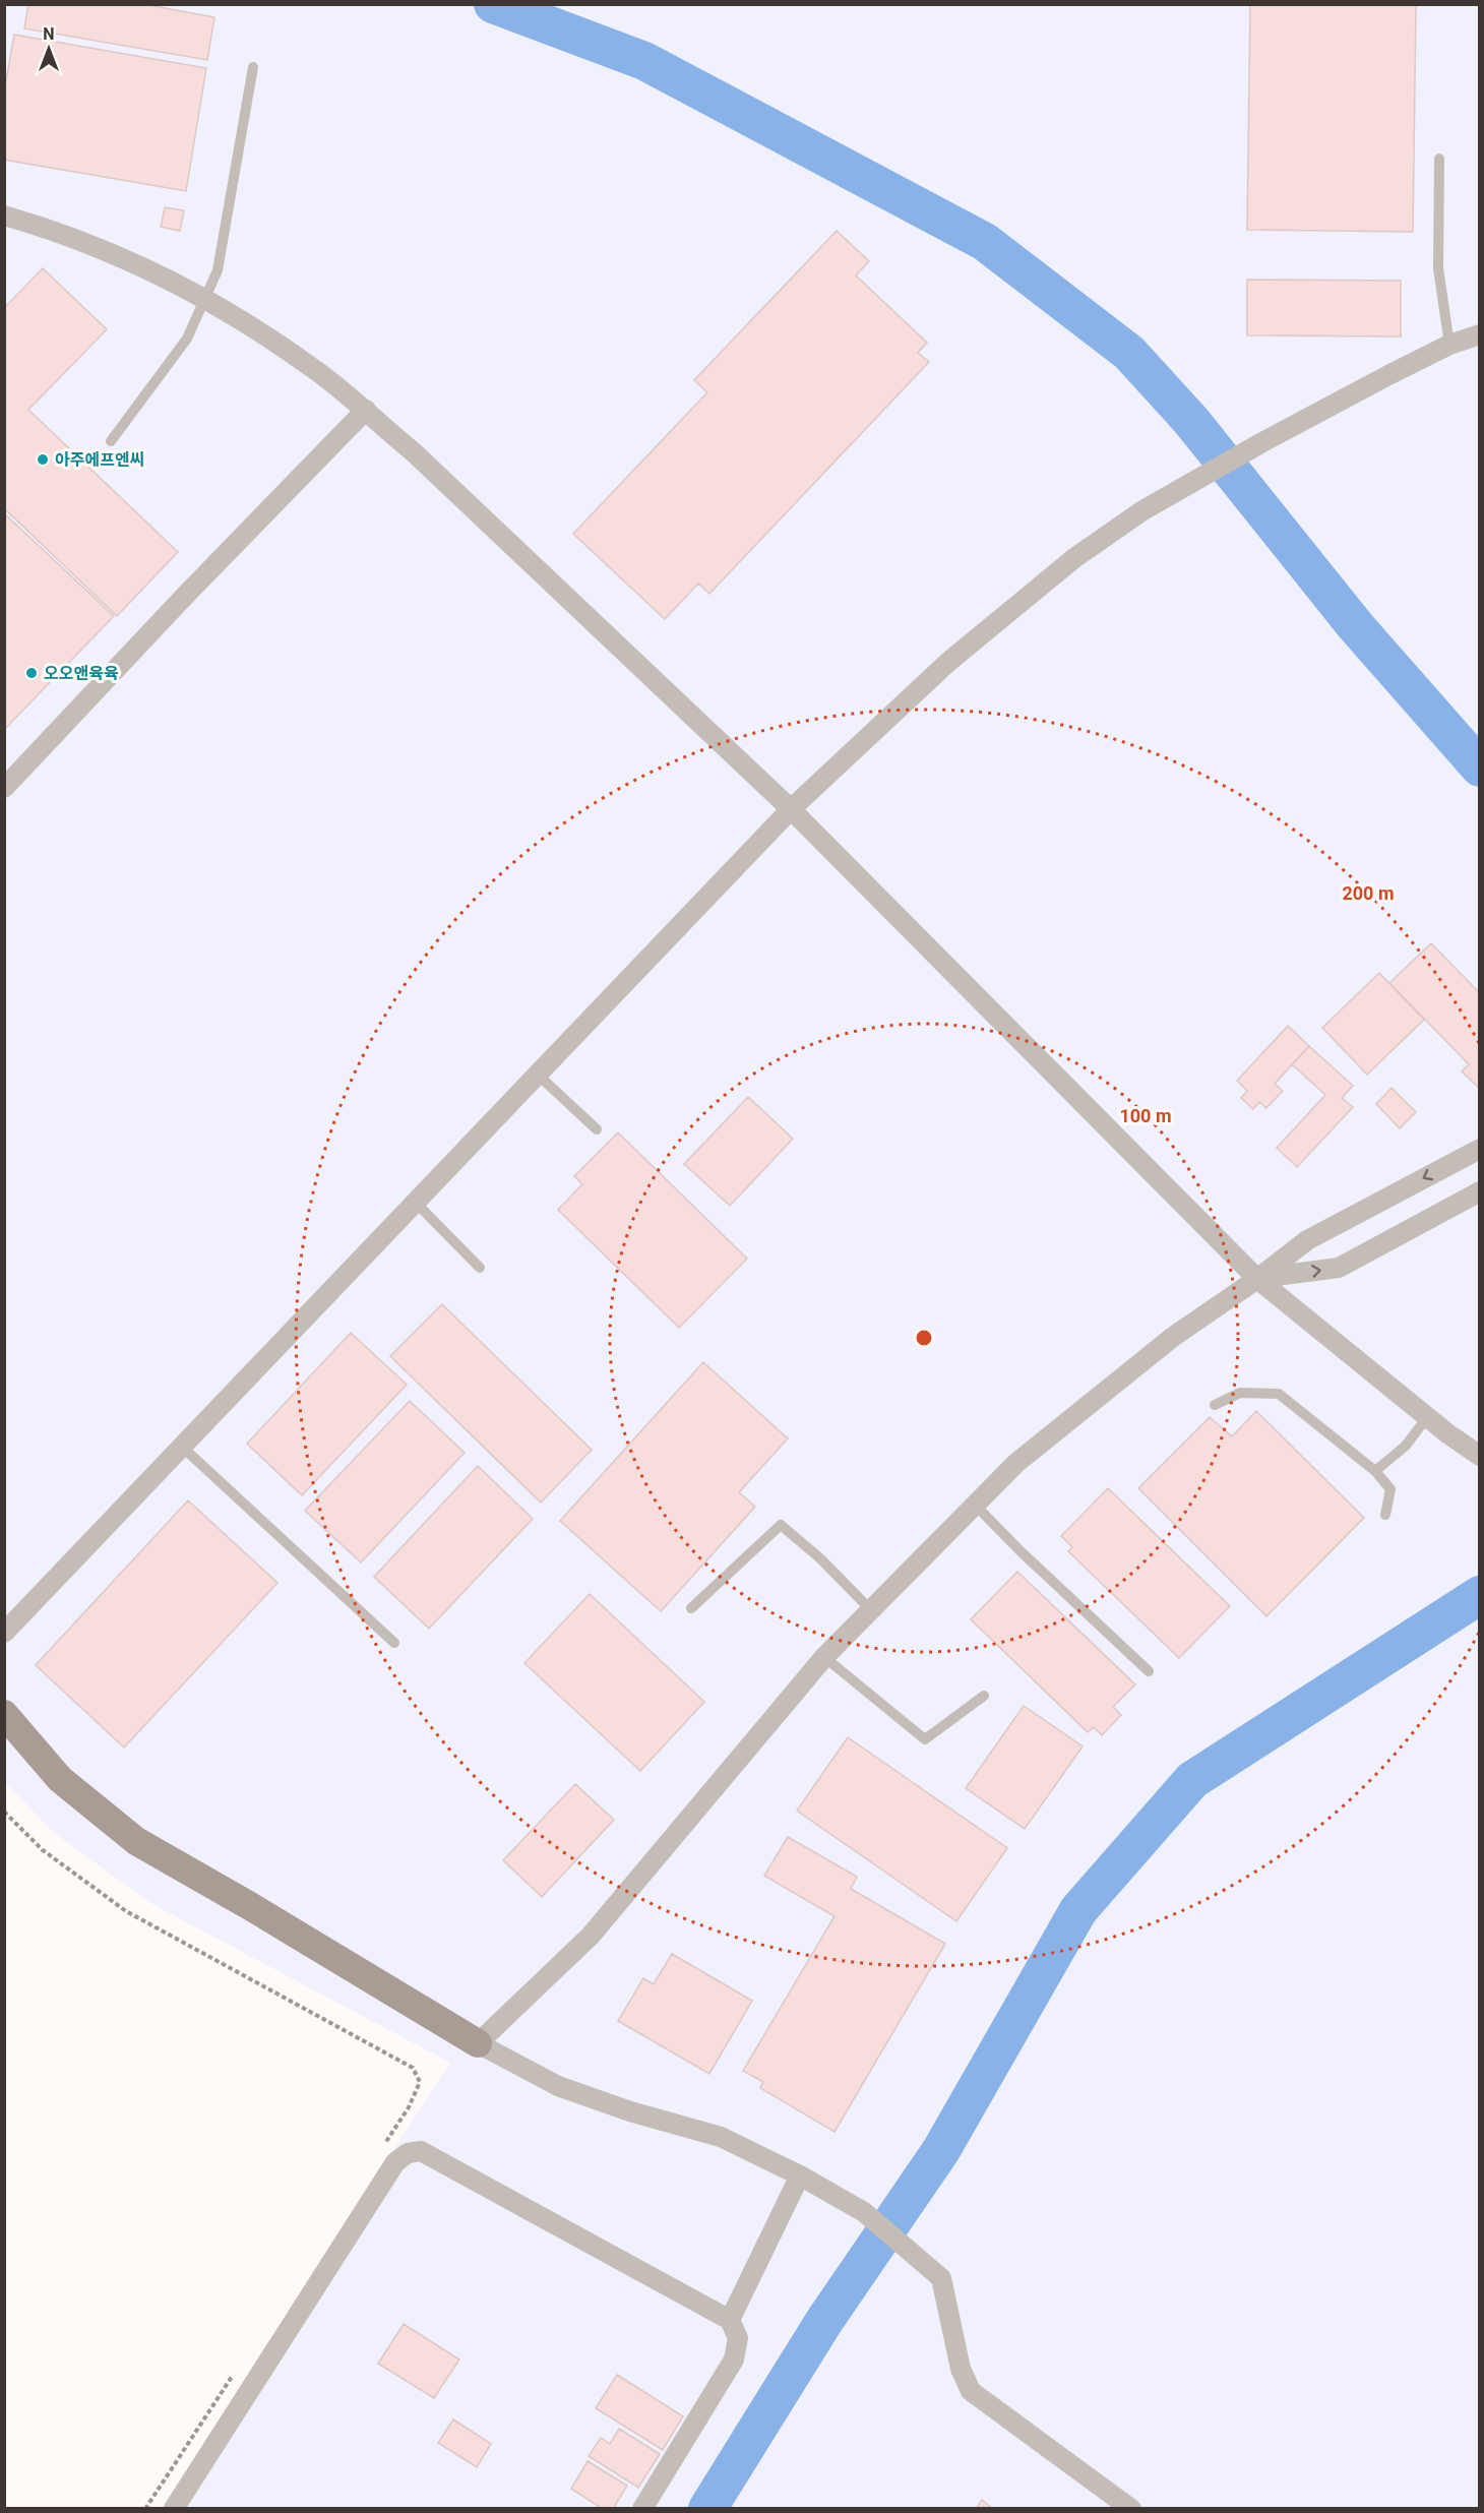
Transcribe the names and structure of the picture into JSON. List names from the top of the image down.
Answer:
{
  "places": ["아주에프엔씨", "오오앤육육"],
  "north": "top",
  "rings": ["200 m", "100 m"]
}
